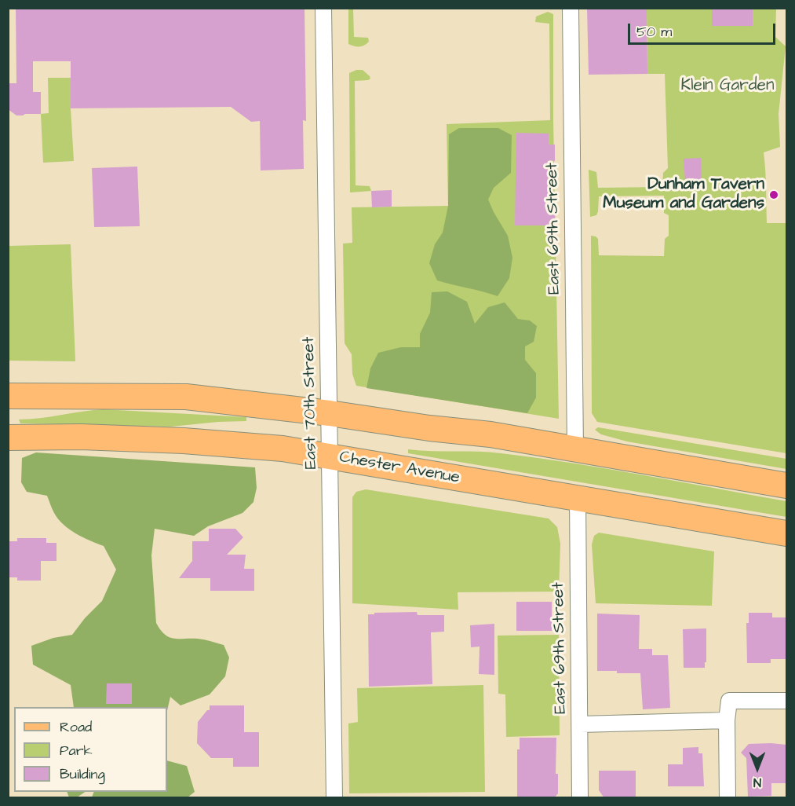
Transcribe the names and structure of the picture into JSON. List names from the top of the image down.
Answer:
{
  "streets": {
    "main road": ["Chester Avenue"],
    "street": ["East 69th Street", "East 70th Street"]
  },
  "crossings": [
    ["East 69th Street", "Chester Avenue"],
    ["East 70th Street", "Chester Avenue"]
  ],
  "parks": ["Klein Garden"],
  "places": ["Dunham Tavern Museum and Gardens"],
  "legend": ["Road", "Park", "Building"],
  "scale_bar": "50 m",
  "north": "bottom"
}
